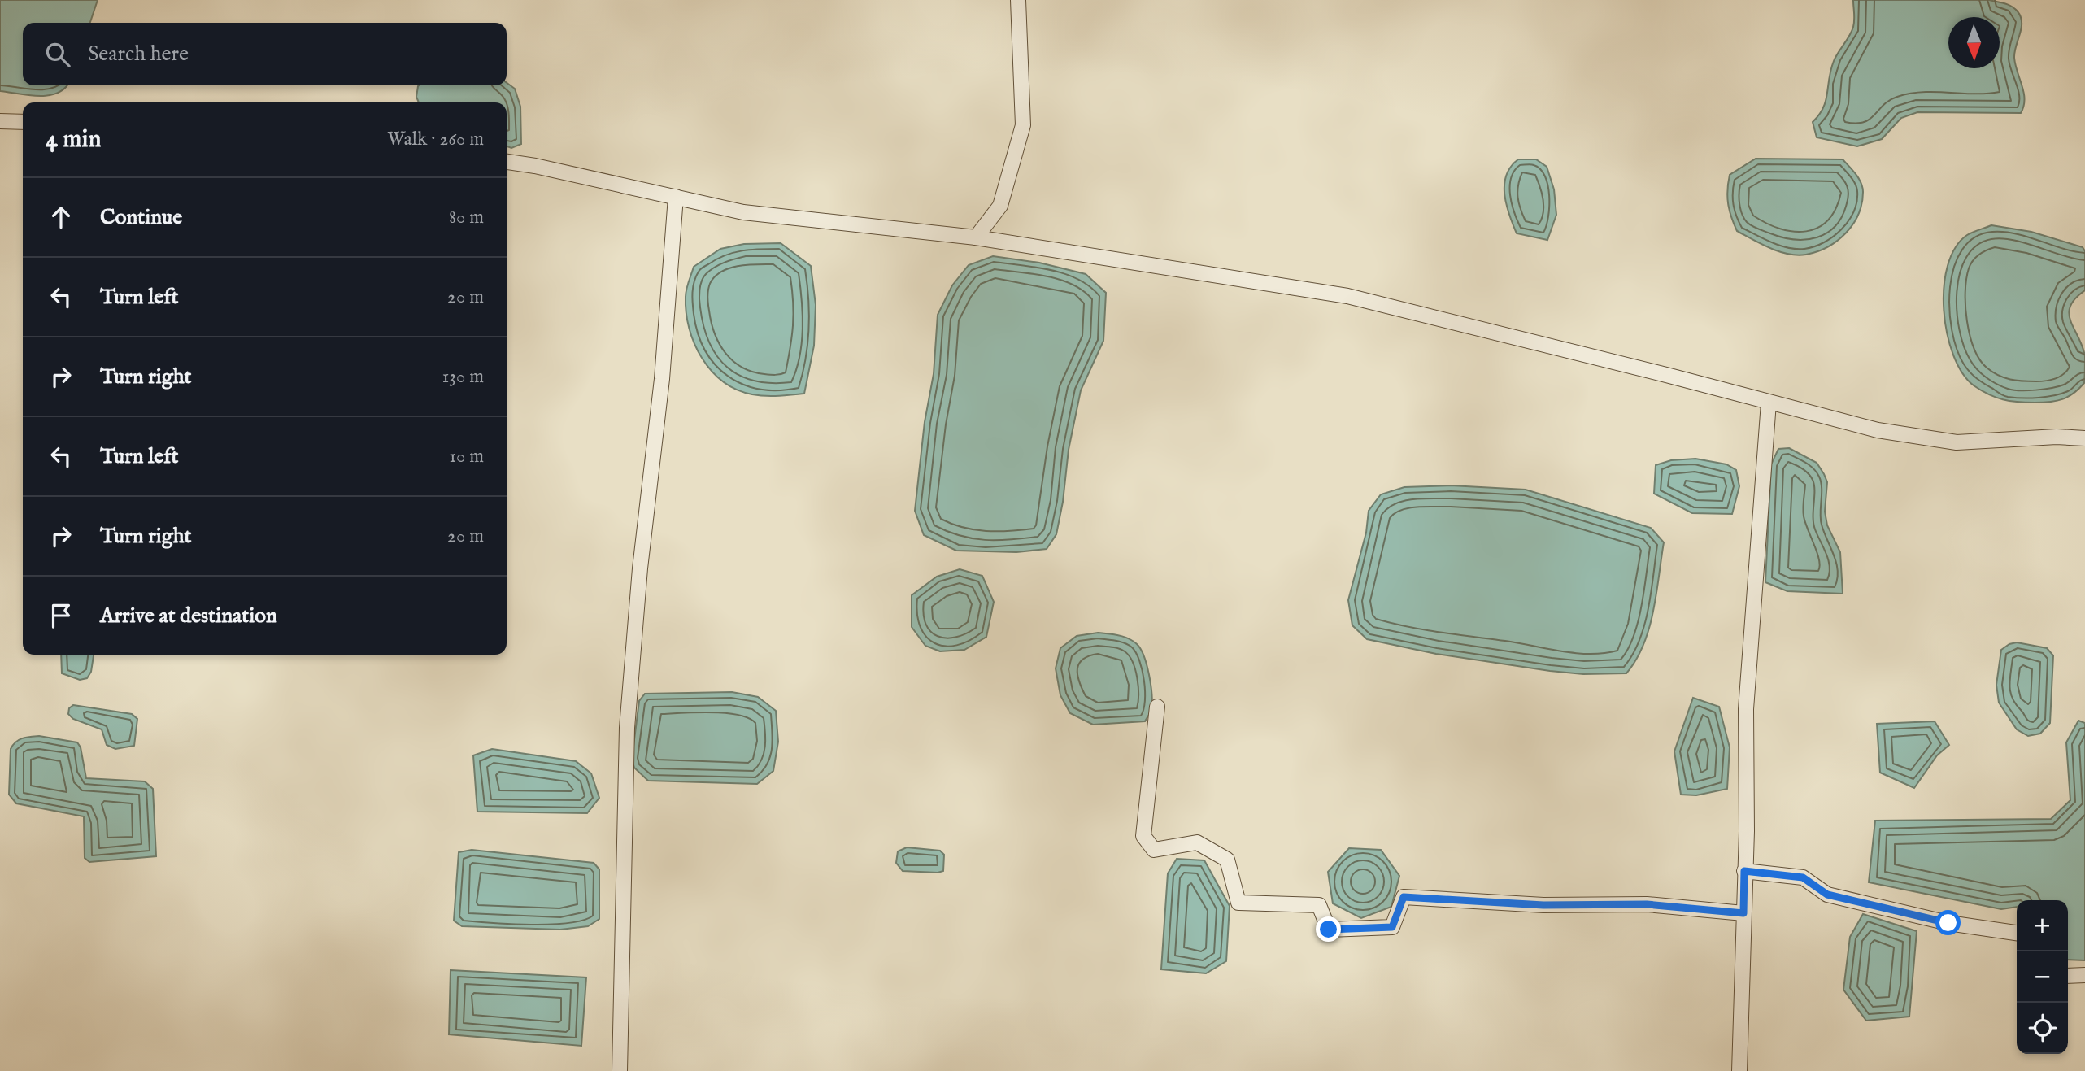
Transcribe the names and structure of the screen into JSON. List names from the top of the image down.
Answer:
{
  "north": "bottom",
  "page": {
    "search": "Search here",
    "heading": ["4 min", "Walk · 260 m"],
    "list": [
      ["Continue", "80 m"],
      ["Turn left", "20 m"],
      ["Turn right", "130 m"],
      ["Turn left", "10 m"],
      ["Turn right", "20 m"],
      "Arrive at destination"
    ],
    "map_buttons": ["+", "−"]
  }
}
